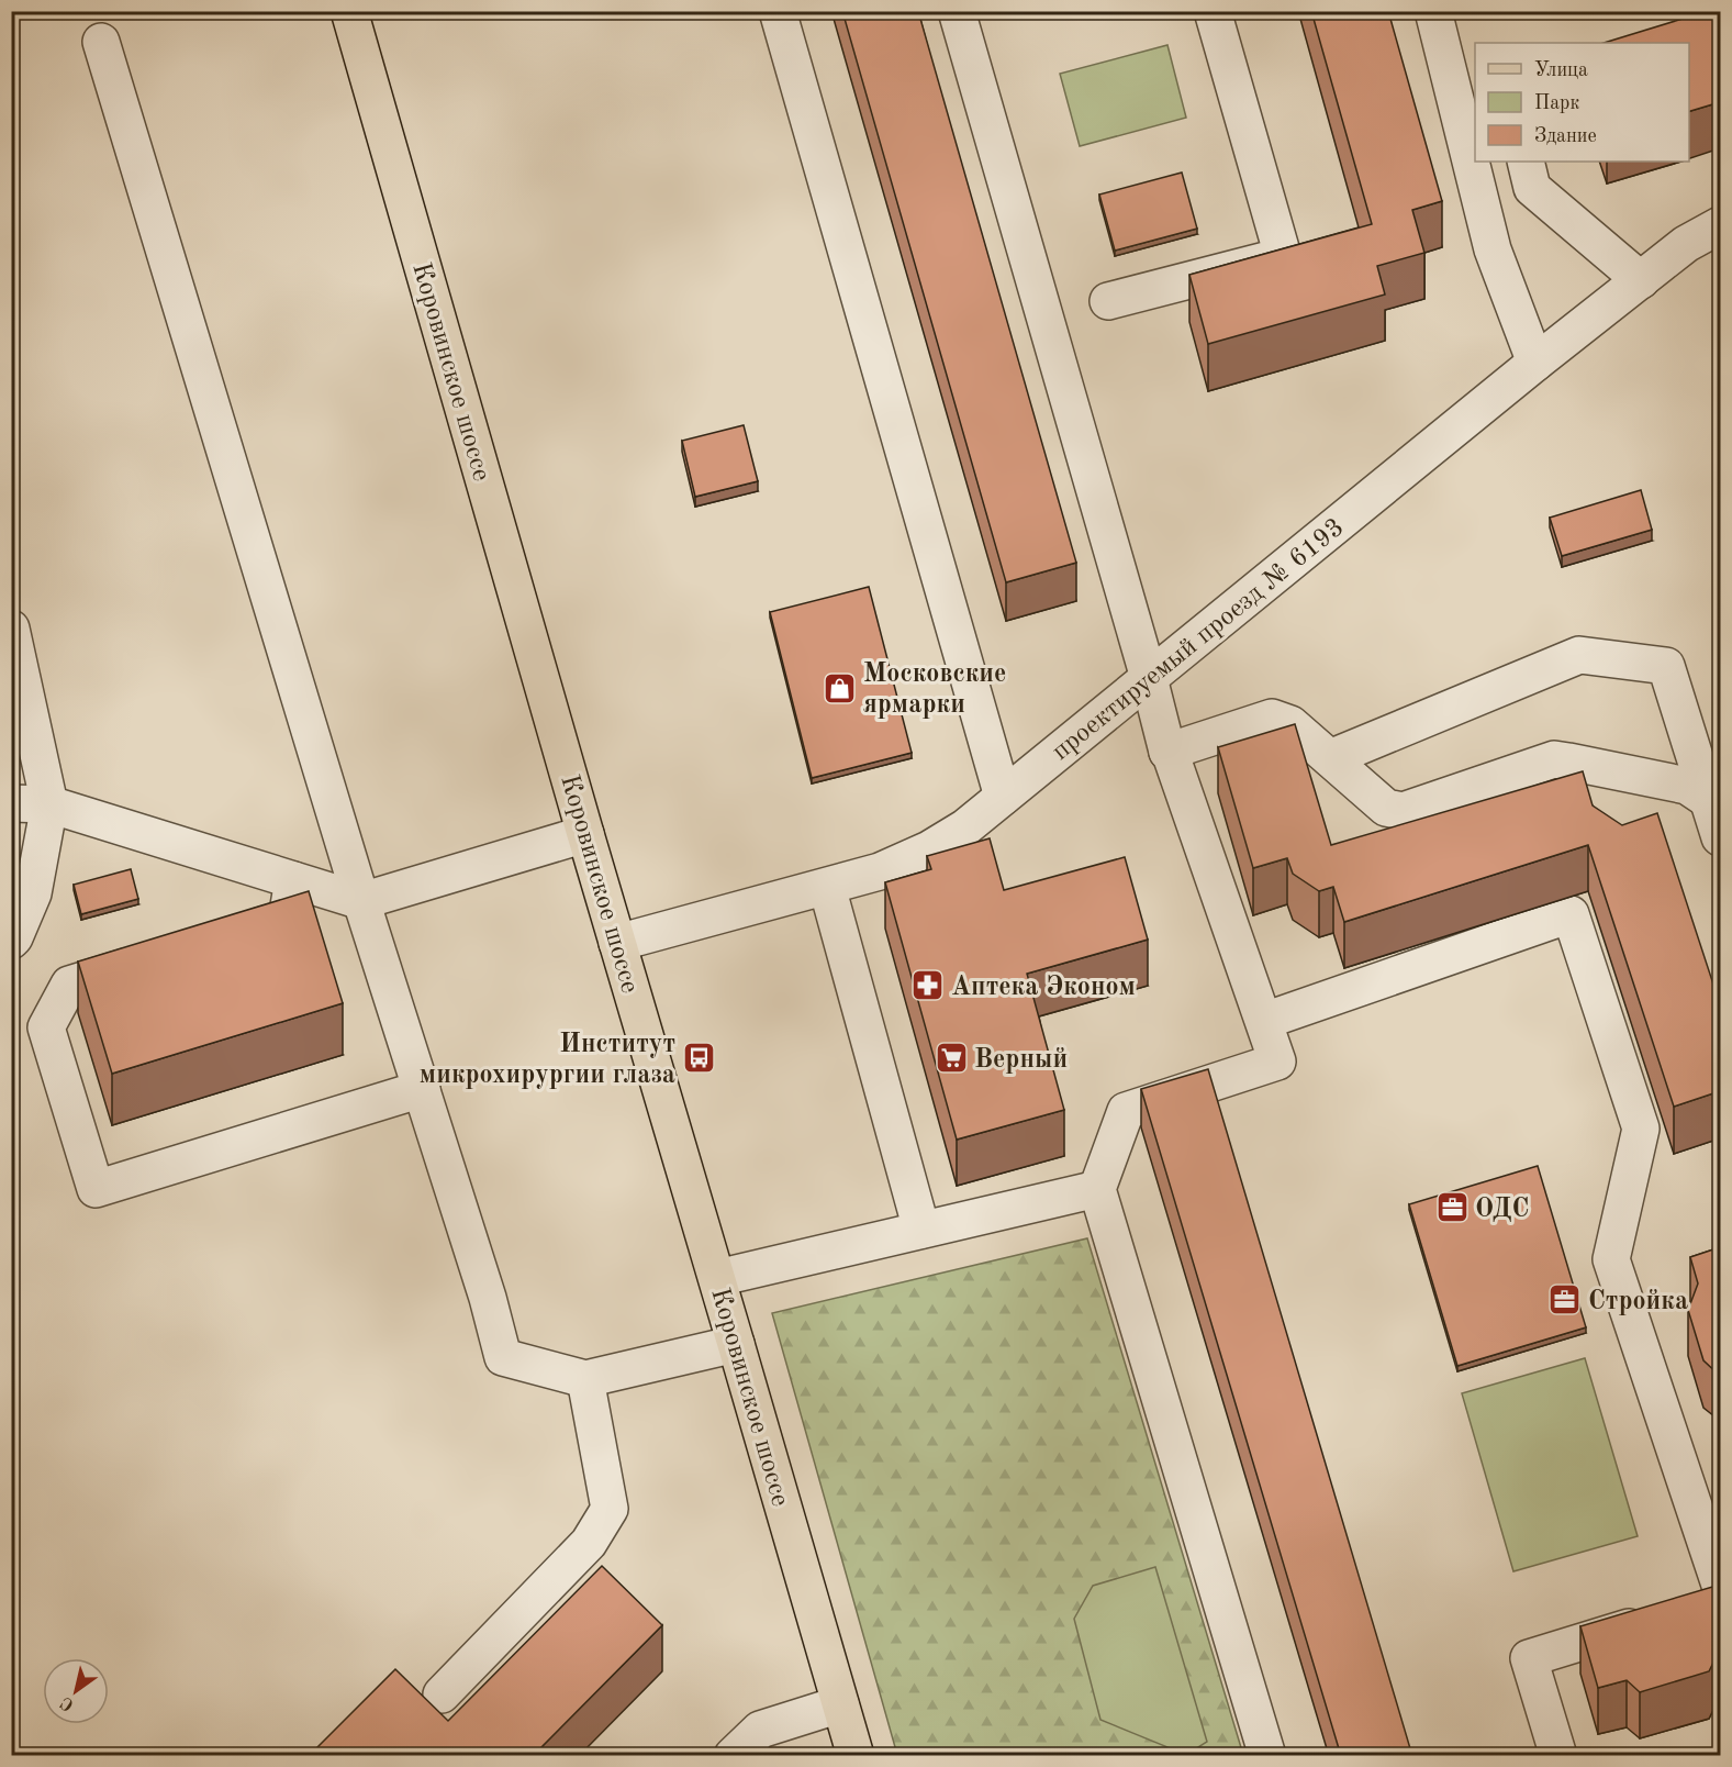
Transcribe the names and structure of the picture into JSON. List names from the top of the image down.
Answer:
{
  "streets": {
    "main road": ["Коровинское шоссе"],
    "street": ["проектируемый проезд № 6193"]
  },
  "crossings": [
    ["Коровинское шоссе", "проектируемый проезд № 6193"]
  ],
  "places": {
    "shop": ["Московские ярмарки"],
    "pharmacy": ["Аптека Эконом"],
    "bus stop": ["Институт микрохирургии глаза"],
    "supermarket": ["Верный"],
    "office": ["ОДС", "Стройка"]
  },
  "legend": ["Улица", "Парк", "Здание"],
  "north": "bottom left"
}
